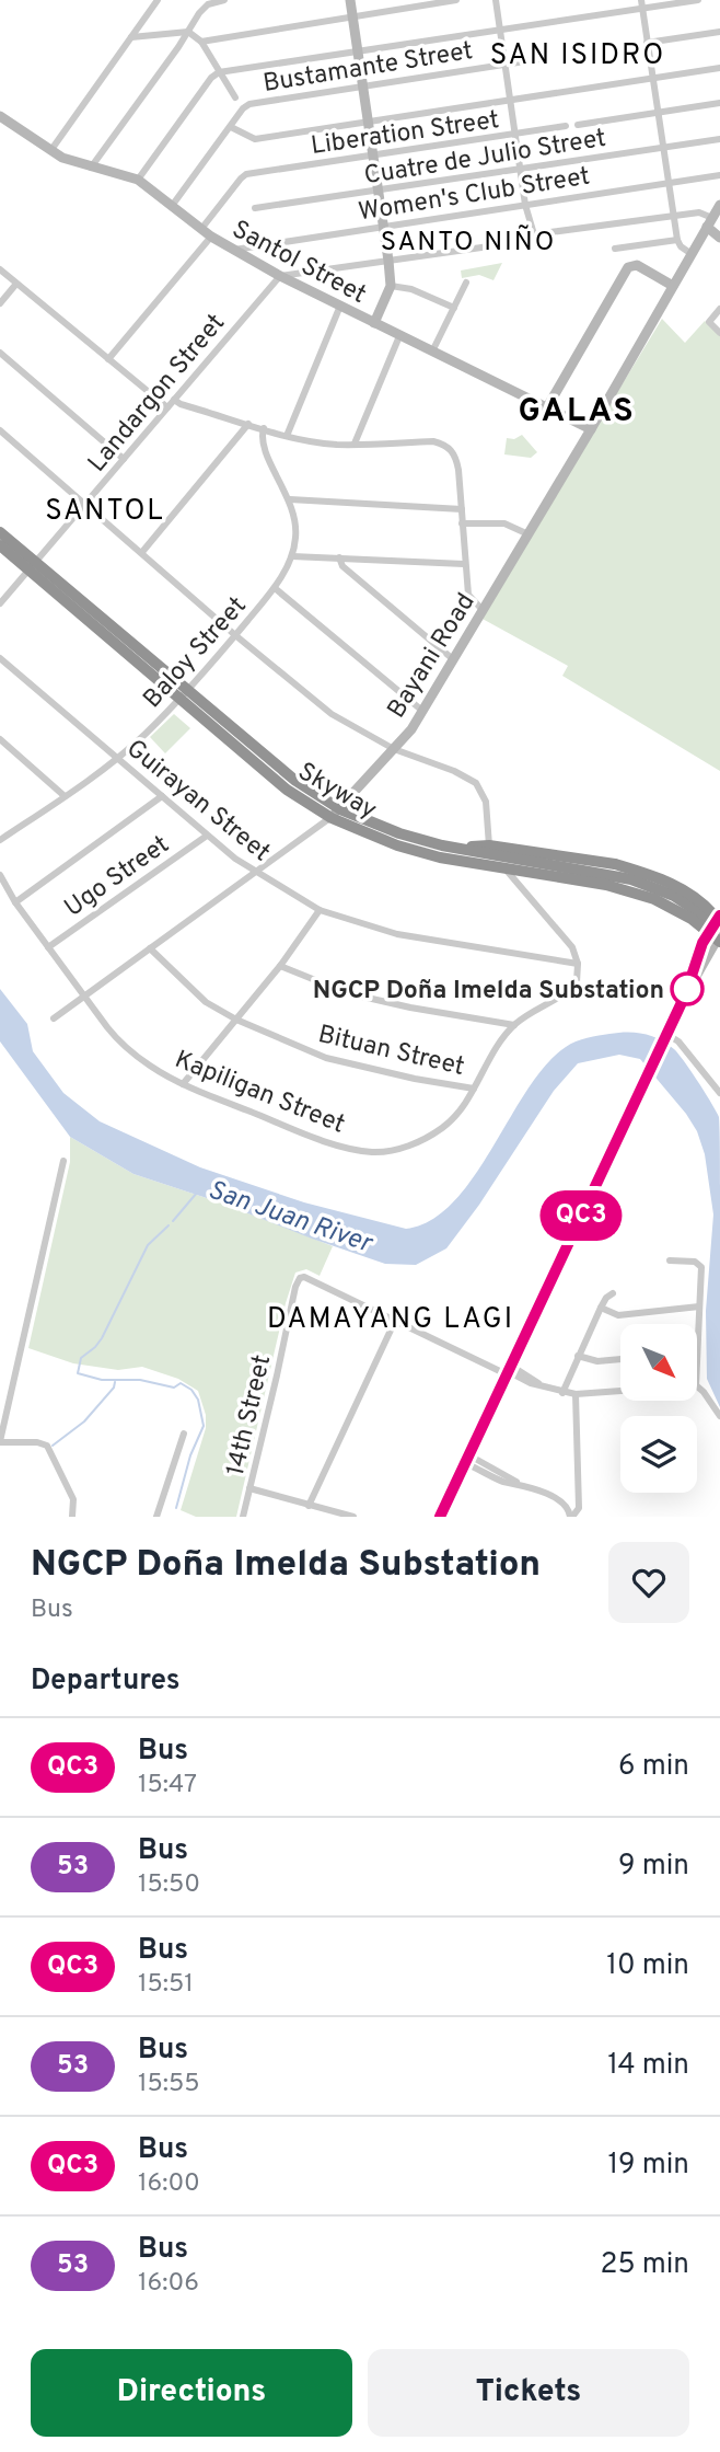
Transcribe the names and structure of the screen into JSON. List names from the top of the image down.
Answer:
{
  "streets": {
    "highway": ["Skyway"],
    "street": [
      "Bustamante Street",
      "Liberation Street",
      "Cuatre de Julio Street",
      "Women's Club Street",
      "Santol Street",
      "Landargon Street",
      "Baloy Street",
      "Bayani Road",
      "Guirayan Street",
      "Ugo Street",
      "Bituan Street",
      "Kapiligan Street",
      "14th Street"
    ]
  },
  "crossings": [
    ["Liberation Street", "Santol Street"],
    ["Women's Club Street", "Santol Street"],
    ["Santol Street", "Landargon Street"],
    ["Santol Street", "Bayani Road"],
    ["Baloy Street", "Guirayan Street"],
    ["Bayani Road", "Guirayan Street"],
    ["Bayani Road", "Bituan Street"],
    ["Bayani Road", "Kapiligan Street"],
    ["Guirayan Street", "Ugo Street"],
    ["Guirayan Street", "Kapiligan Street"],
    ["Ugo Street", "Kapiligan Street"],
    ["Bituan Street", "Kapiligan Street"]
  ],
  "districts": [
    "SAN ISIDRO",
    "SANTO NIÑO",
    "GALAS",
    "SANTOL",
    "DAMAYANG LAGI"
  ],
  "water": ["San Juan River"],
  "places": ["NGCP Doña Imelda Substation"],
  "lines": ["bus line QC3"],
  "north": "bottom right",
  "page": {
    "on_map": "QC3",
    "heading": [
      ["NGCP Doña Imelda Substation", "Bus"],
      "Departures"
    ],
    "list": [
      {
        "mark": "QC3",
        "name": "Bus",
        "note": "15:47",
        "value": "6 min"
      },
      {
        "mark": "53",
        "name": "Bus",
        "note": "15:50",
        "value": "9 min"
      },
      {
        "mark": "QC3",
        "name": "Bus",
        "note": "15:51",
        "value": "10 min"
      },
      {
        "mark": "53",
        "name": "Bus",
        "note": "15:55",
        "value": "14 min"
      },
      {
        "mark": "QC3",
        "name": "Bus",
        "note": "16:00",
        "value": "19 min"
      },
      {
        "mark": "53",
        "name": "Bus",
        "note": "16:06",
        "value": "25 min"
      }
    ],
    "buttons": ["Directions", "Tickets"]
  }
}
